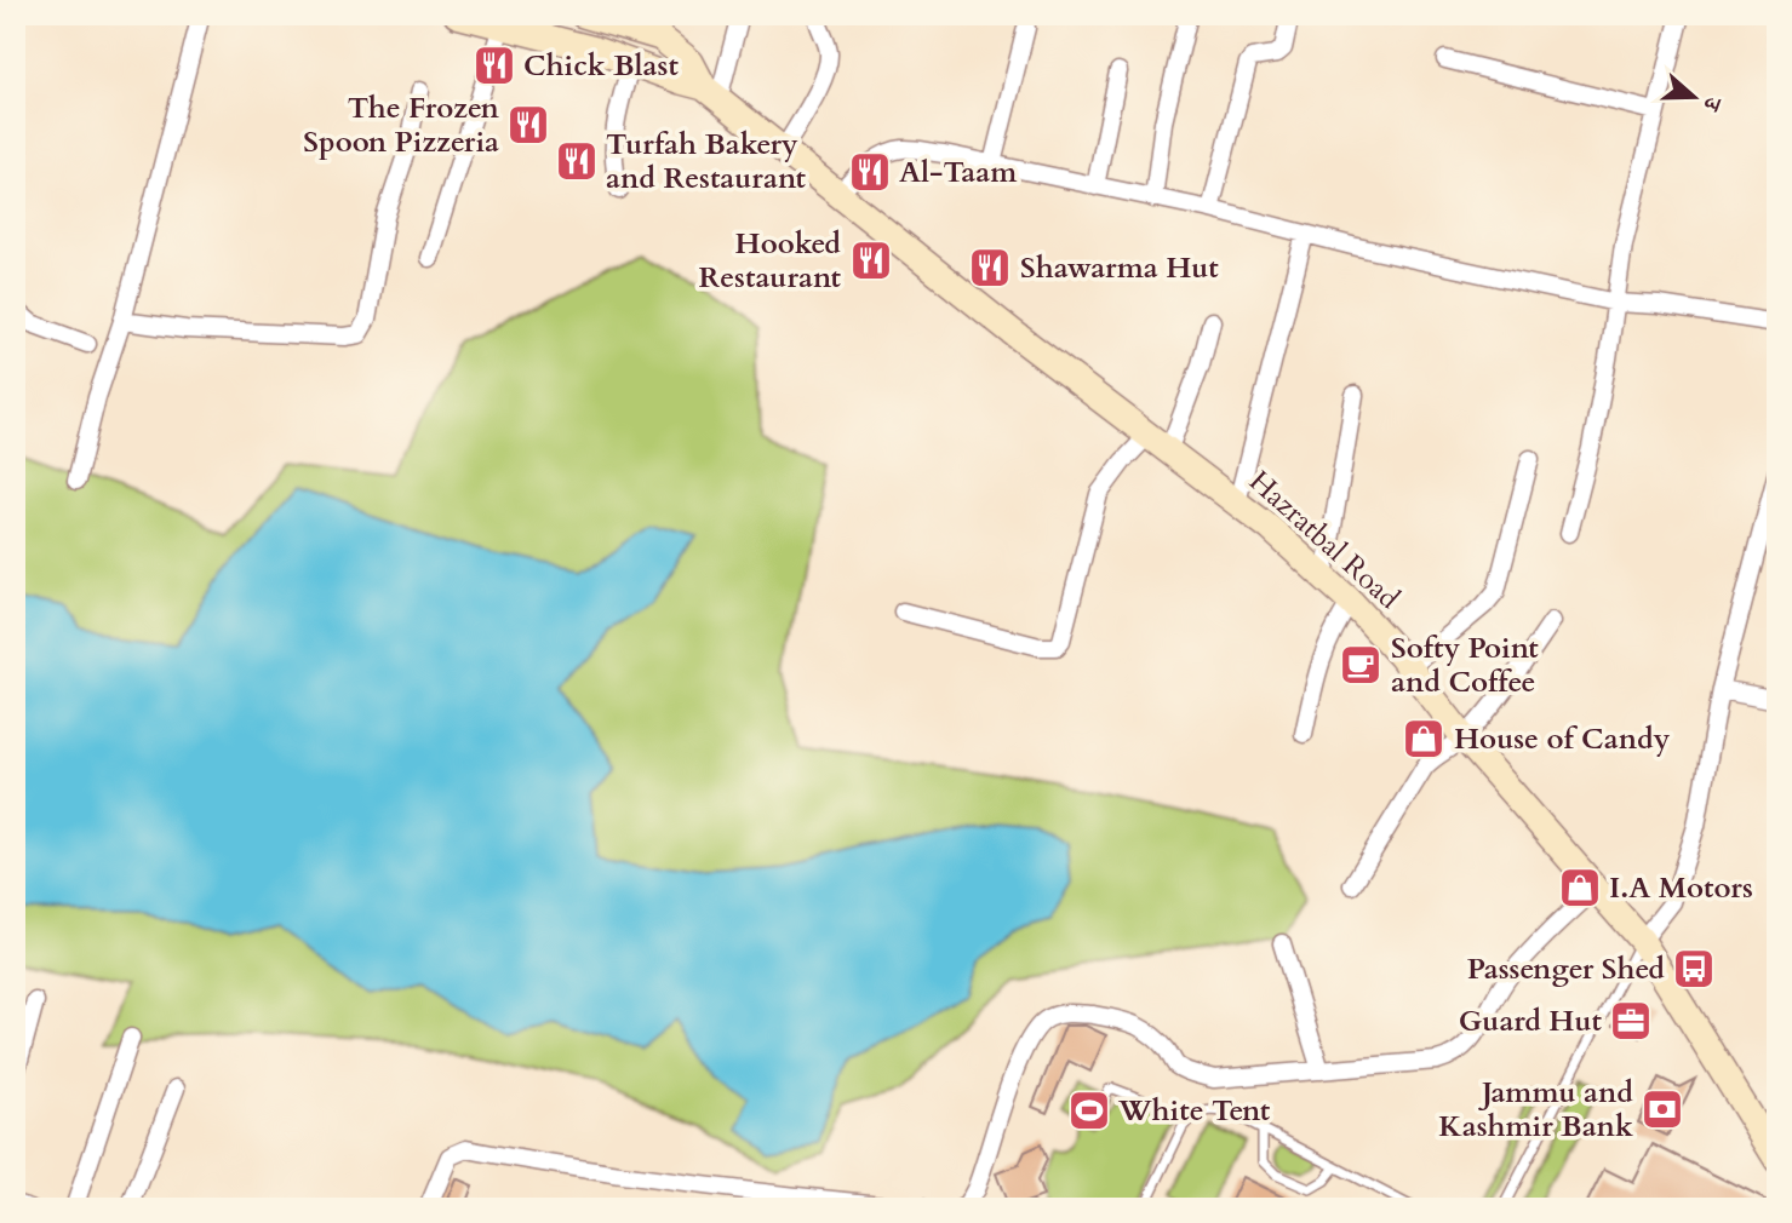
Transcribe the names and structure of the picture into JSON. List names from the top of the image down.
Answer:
{
  "streets": {
    "main road": ["Hazratbal Road"]
  },
  "places": {
    "restaurant": [
      "Chick Blast",
      "The Frozen Spoon Pizzeria",
      "Turfah Bakery and Restaurant",
      "Al-Taam",
      "Hooked Restaurant",
      "Shawarma Hut"
    ],
    "cafe": ["Softy Point and Coffee"],
    "shop": ["House of Candy", "I.A Motors"],
    "bus stop": ["Passenger Shed"],
    "office": ["Guard Hut"],
    "bank": ["Jammu and Kashmir Bank"],
    "sports": ["White Tent"]
  },
  "north": "right"
}
